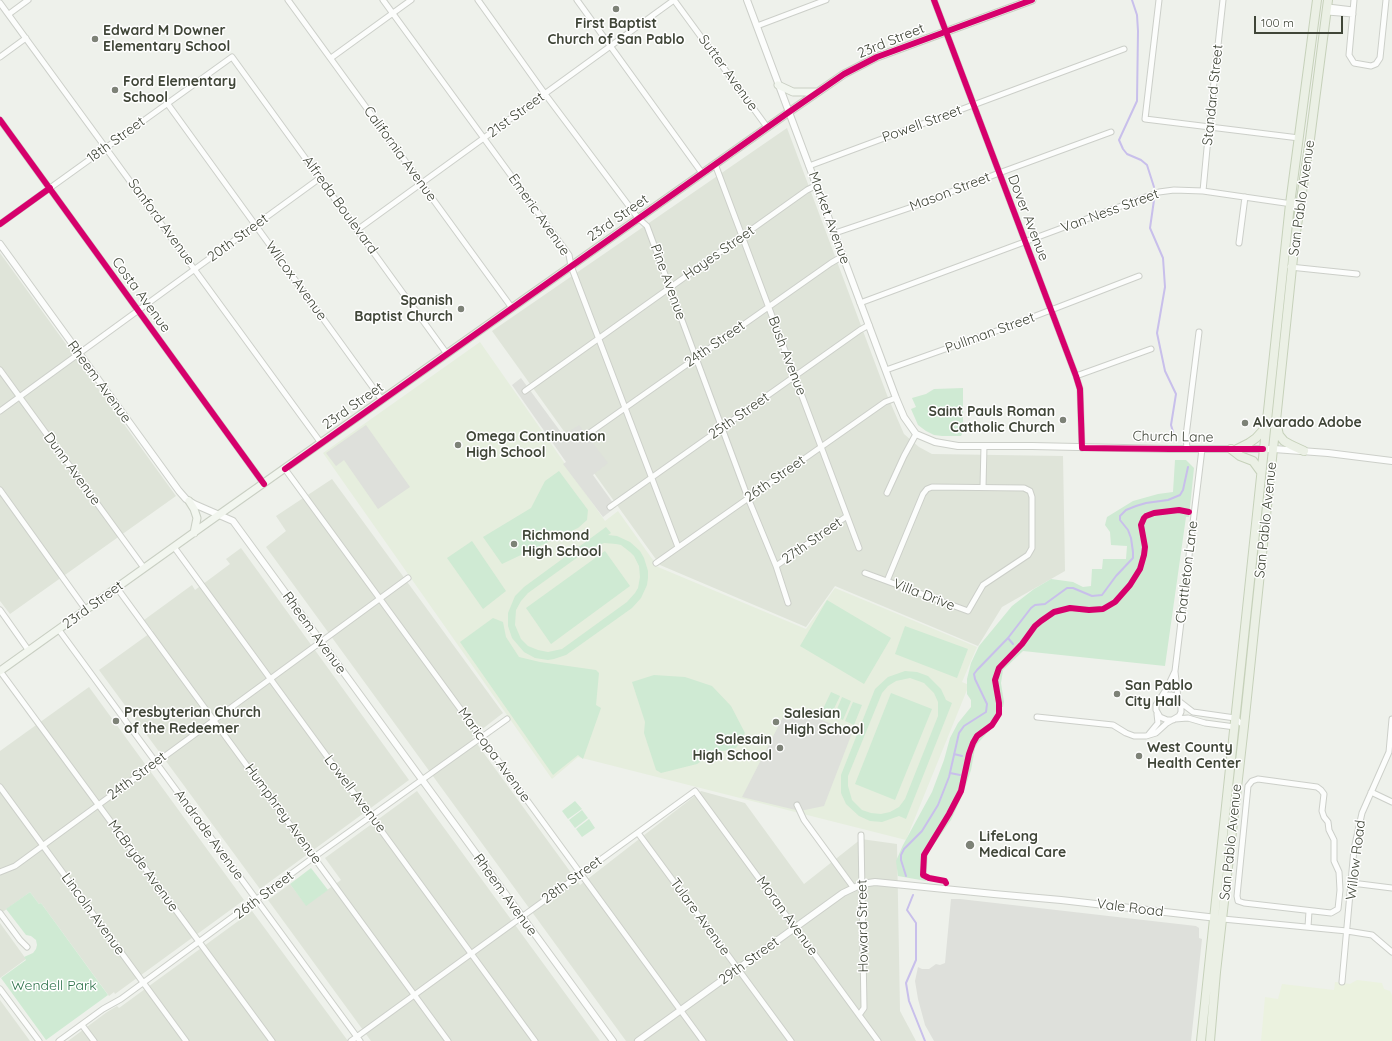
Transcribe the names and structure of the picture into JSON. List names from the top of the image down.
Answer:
{
  "streets": {
    "main road": ["23rd Street", "San Pablo Avenue"],
    "street": [
      "Sutter Avenue",
      "Standard Street",
      "21st Street",
      "Powell Street",
      "18th Street",
      "California Avenue",
      "Mason Street",
      "Alfreda Boulevard",
      "Van Ness Street",
      "Emeric Avenue",
      "Market Avenue",
      "Dover Avenue",
      "Sanford Avenue",
      "20th Street",
      "Hayes Street",
      "Wilcox Avenue",
      "Pine Avenue",
      "Costa Avenue",
      "Pullman Street",
      "24th Street",
      "Bush Avenue",
      "Rheem Avenue",
      "25th Street",
      "Church Lane",
      "Dunn Avenue",
      "26th Street",
      "27th Street",
      "Chattleton Lane",
      "Villa Drive",
      "Maricopa Avenue",
      "Lowell Avenue",
      "Humphrey Avenue",
      "Andrade Avenue",
      "Willow Road",
      "McBryde Avenue",
      "28th Street",
      "Vale Road",
      "Lincoln Avenue",
      "Moran Avenue",
      "Tulare Avenue",
      "Howard Street",
      "29th Street"
    ]
  },
  "crossings": [
    ["23rd Street", "Sutter Avenue"],
    ["23rd Street", "California Avenue"],
    ["23rd Street", "Alfreda Boulevard"],
    ["23rd Street", "Emeric Avenue"],
    ["23rd Street", "Market Avenue"],
    ["23rd Street", "Dover Avenue"],
    ["23rd Street", "Sanford Avenue"],
    ["23rd Street", "Wilcox Avenue"],
    ["23rd Street", "Pine Avenue"],
    ["23rd Street", "Costa Avenue"],
    ["23rd Street", "Bush Avenue"],
    ["23rd Street", "Rheem Avenue"],
    ["23rd Street", "Dunn Avenue"],
    ["23rd Street", "Maricopa Avenue"],
    ["23rd Street", "Lowell Avenue"],
    ["23rd Street", "Humphrey Avenue"],
    ["23rd Street", "Andrade Avenue"],
    ["23rd Street", "McBryde Avenue"],
    ["Sutter Avenue", "21st Street"],
    ["Standard Street", "Van Ness Street"],
    ["21st Street", "California Avenue"],
    ["21st Street", "Alfreda Boulevard"],
    ["21st Street", "Emeric Avenue"],
    ["21st Street", "Pine Avenue"],
    ["Powell Street", "Market Avenue"],
    ["Powell Street", "Dover Avenue"],
    ["18th Street", "Alfreda Boulevard"],
    ["18th Street", "Sanford Avenue"],
    ["18th Street", "Wilcox Avenue"],
    ["18th Street", "Costa Avenue"],
    ["Mason Street", "Market Avenue"],
    ["Mason Street", "Dover Avenue"],
    ["San Pablo Avenue", "Van Ness Street"],
    ["San Pablo Avenue", "Church Lane"],
    ["San Pablo Avenue", "Vale Road"],
    ["Alfreda Boulevard", "20th Street"],
    ["Van Ness Street", "Market Avenue"],
    ["Van Ness Street", "Dover Avenue"],
    ["Emeric Avenue", "Hayes Street"],
    ["Emeric Avenue", "24th Street"],
    ["Emeric Avenue", "25th Street"],
    ["Emeric Avenue", "26th Street"],
    ["Market Avenue", "Hayes Street"],
    ["Market Avenue", "Pullman Street"],
    ["Market Avenue", "24th Street"],
    ["Market Avenue", "25th Street"],
    ["Market Avenue", "Church Lane"],
    ["Market Avenue", "26th Street"],
    ["Dover Avenue", "Pullman Street"],
    ["Dover Avenue", "Church Lane"],
    ["Sanford Avenue", "20th Street"],
    ["20th Street", "Wilcox Avenue"],
    ["20th Street", "Costa Avenue"],
    ["20th Street", "Rheem Avenue"],
    ["20th Street", "Dunn Avenue"],
    ["Hayes Street", "Pine Avenue"],
    ["Hayes Street", "Bush Avenue"],
    ["Pine Avenue", "24th Street"],
    ["Pine Avenue", "25th Street"],
    ["Pine Avenue", "26th Street"],
    ["Pine Avenue", "27th Street"],
    ["24th Street", "Bush Avenue"],
    ["24th Street", "Rheem Avenue"],
    ["24th Street", "Maricopa Avenue"],
    ["24th Street", "Lowell Avenue"],
    ["24th Street", "Humphrey Avenue"],
    ["24th Street", "Andrade Avenue"],
    ["24th Street", "McBryde Avenue"],
    ["24th Street", "Lincoln Avenue"],
    ["Bush Avenue", "25th Street"],
    ["Bush Avenue", "26th Street"],
    ["Bush Avenue", "27th Street"],
    ["Rheem Avenue", "26th Street"],
    ["Rheem Avenue", "28th Street"],
    ["Church Lane", "Chattleton Lane"],
    ["26th Street", "Maricopa Avenue"],
    ["26th Street", "Lowell Avenue"],
    ["26th Street", "Humphrey Avenue"],
    ["26th Street", "Andrade Avenue"],
    ["26th Street", "McBryde Avenue"],
    ["26th Street", "Lincoln Avenue"],
    ["Maricopa Avenue", "28th Street"],
    ["Maricopa Avenue", "29th Street"],
    ["Lowell Avenue", "28th Street"],
    ["Humphrey Avenue", "28th Street"],
    ["Andrade Avenue", "28th Street"],
    ["Willow Road", "Vale Road"],
    ["28th Street", "Moran Avenue"],
    ["28th Street", "Tulare Avenue"],
    ["Vale Road", "Howard Street"],
    ["Vale Road", "29th Street"],
    ["Moran Avenue", "Howard Street"],
    ["Moran Avenue", "29th Street"],
    ["Tulare Avenue", "29th Street"],
    ["Howard Street", "29th Street"]
  ],
  "parks": ["Wendell Park"],
  "places": [
    "First Baptist Church of San Pablo",
    "Edward M Downer Elementary School",
    "Ford Elementary School",
    "Spanish Baptist Church",
    "Saint Pauls Roman Catholic Church",
    "Alvarado Adobe",
    "Omega Continuation High School",
    "Richmond High School",
    "San Pablo City Hall",
    "Presbyterian Church of the Redeemer",
    "Salesian High School",
    "Salesain High School",
    "West County Health Center",
    "LifeLong Medical Care"
  ],
  "scale_bar": "100 m"
}
